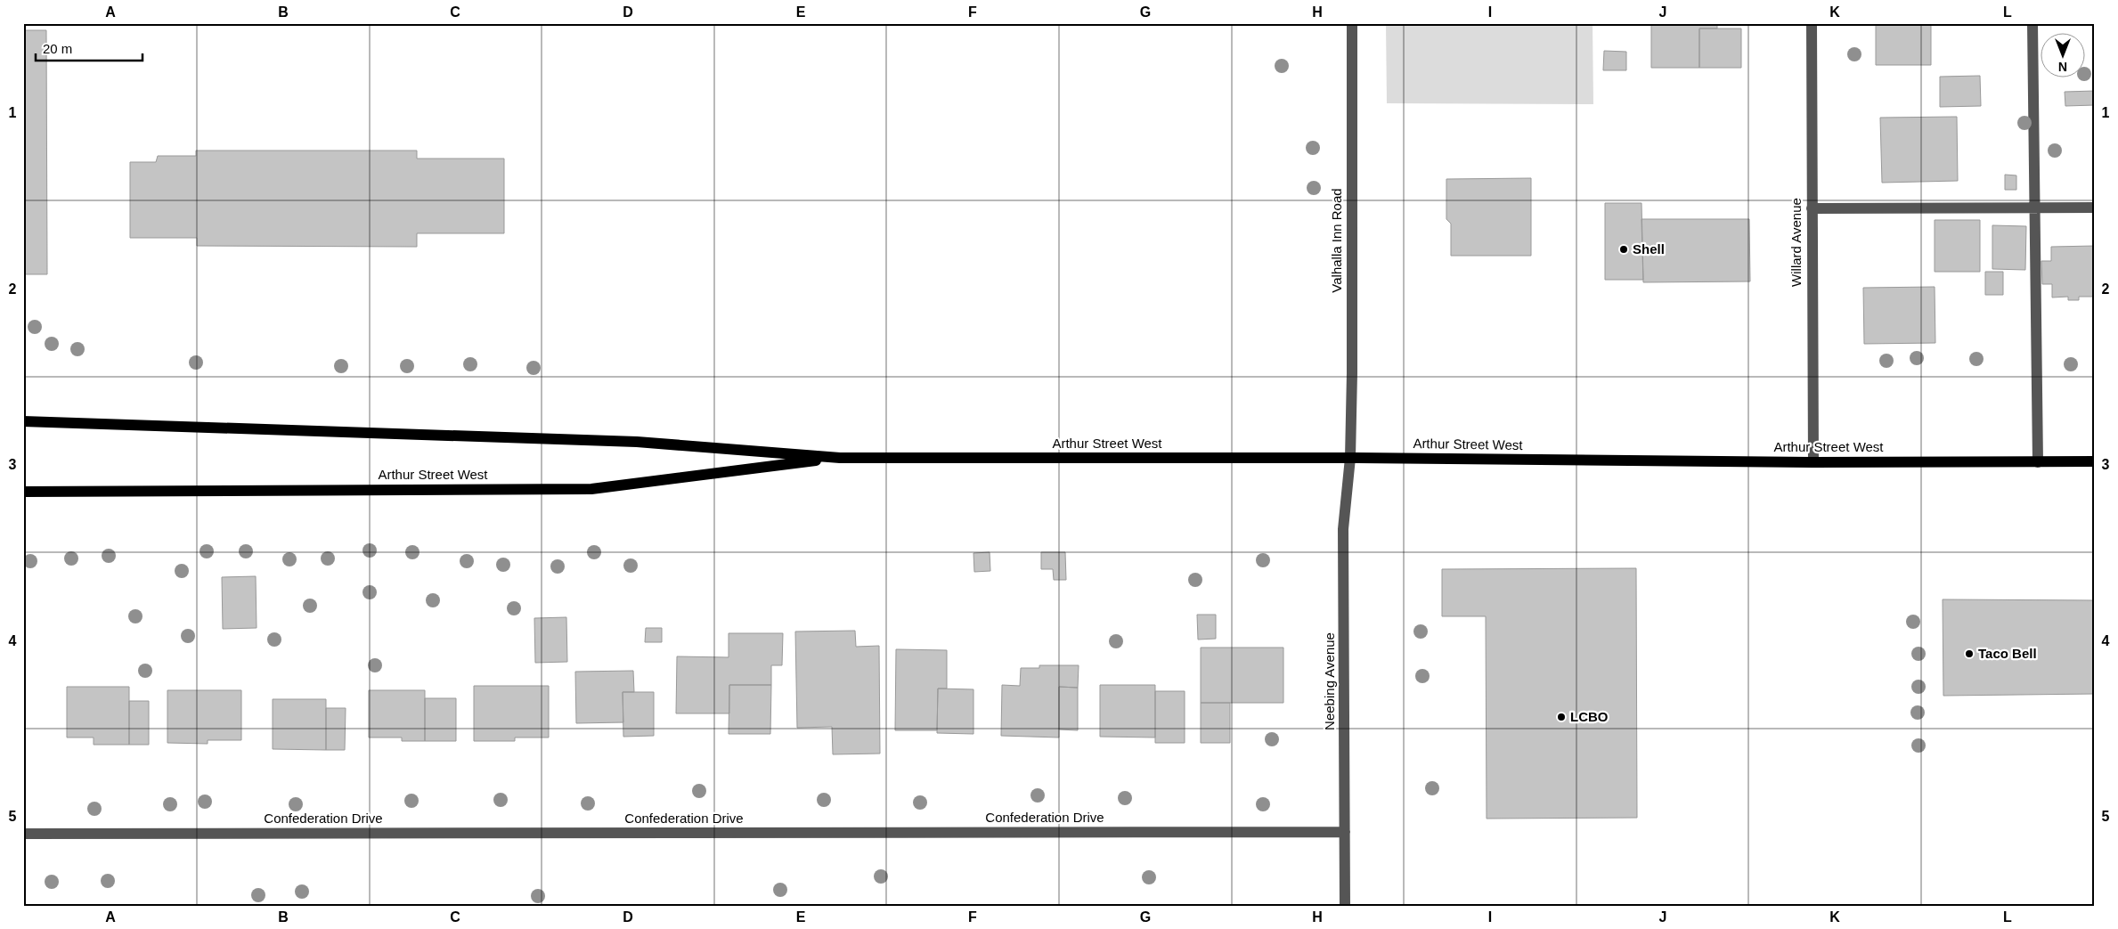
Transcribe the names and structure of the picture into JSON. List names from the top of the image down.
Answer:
{
  "streets": {
    "main road": ["Arthur Street West"],
    "street": [
      "Valhalla Inn Road",
      "Willard Avenue",
      "Neebing Avenue",
      "Confederation Drive"
    ]
  },
  "crossings": [
    ["Valhalla Inn Road", "Arthur Street West"],
    ["Valhalla Inn Road", "Neebing Avenue"],
    ["Willard Avenue", "Arthur Street West"],
    ["Arthur Street West", "Neebing Avenue"],
    ["Neebing Avenue", "Confederation Drive"]
  ],
  "places": ["Shell", "Taco Bell", "LCBO"],
  "scale_bar": "20 m",
  "north": "bottom",
  "grid": {
    "columns": [
      "A",
      "B",
      "C",
      "D",
      "E",
      "F",
      "G",
      "H",
      "I",
      "J",
      "K",
      "L"
    ],
    "rows": [
      "1",
      "2",
      "3",
      "4",
      "5"
    ]
  }
}
